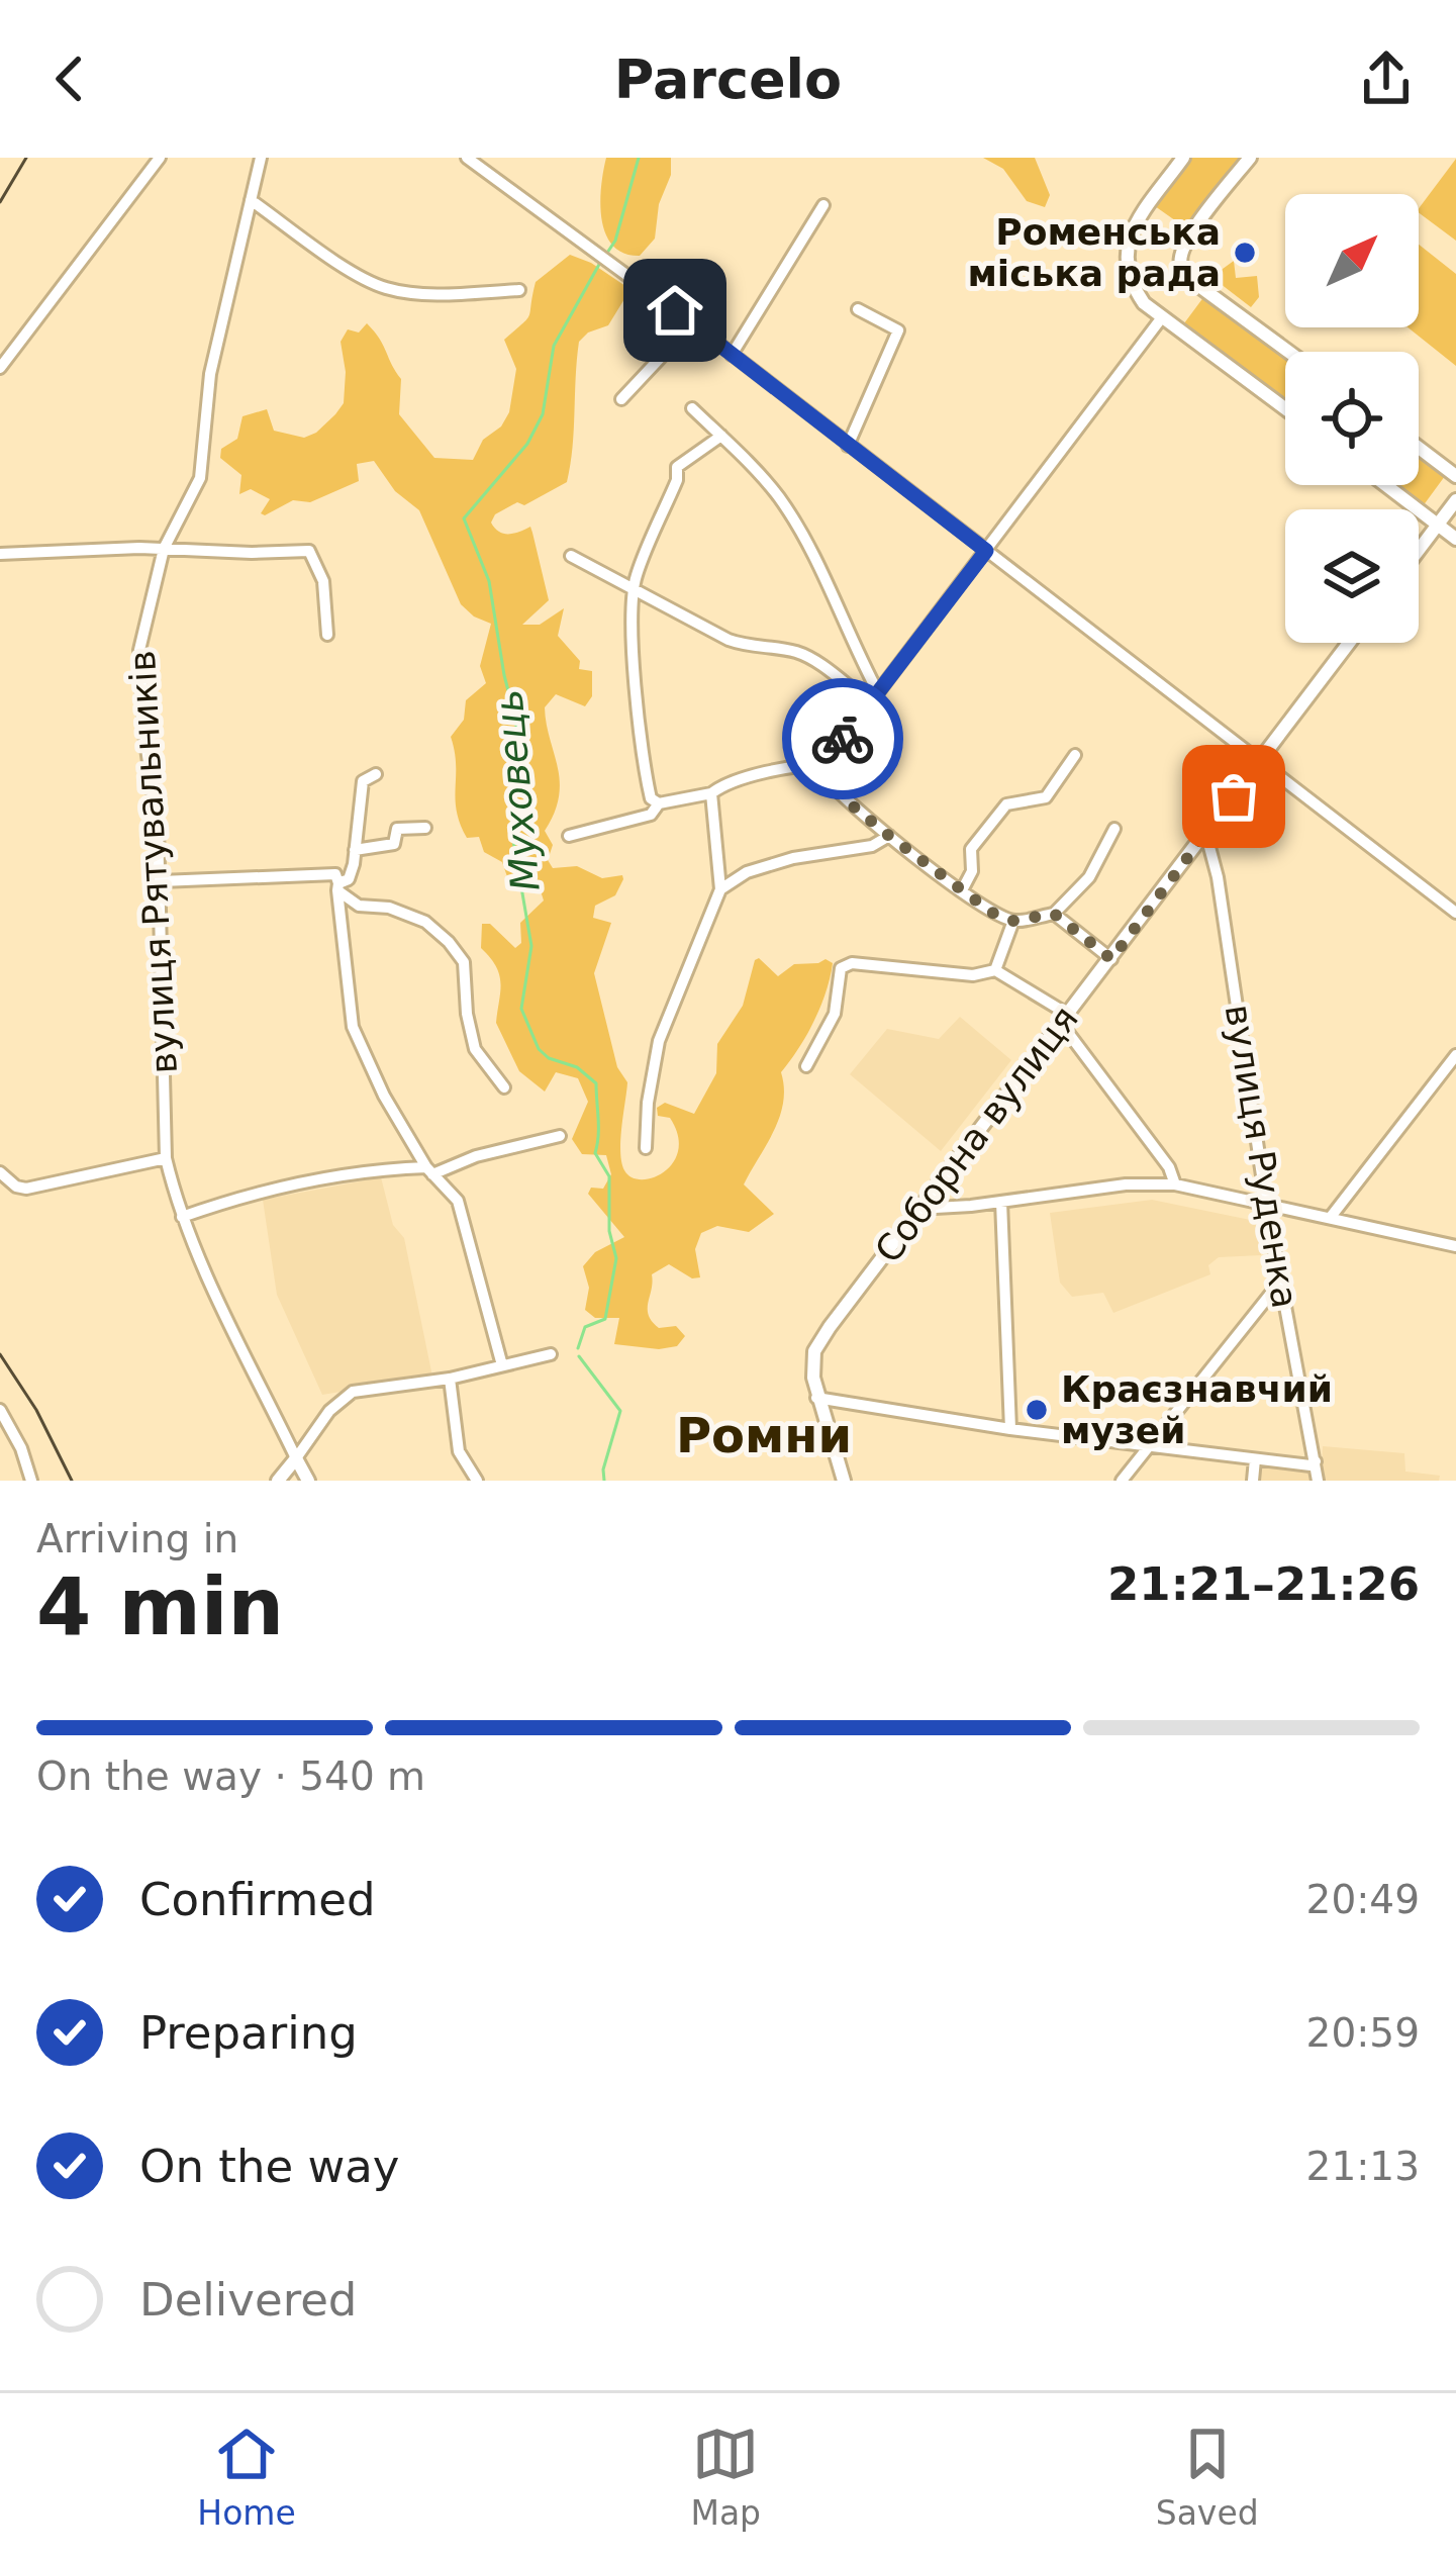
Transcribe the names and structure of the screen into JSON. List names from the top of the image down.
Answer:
{
  "streets": {
    "main road": ["вулиця Рятувальників", "Соборна вулиця"],
    "street": ["вулиця Руденка"]
  },
  "crossings": [
    ["Соборна вулиця", "вулиця Руденка"]
  ],
  "districts": ["Ромни"],
  "water": ["Муховець"],
  "places": ["Роменська міська рада", "Краєзнавчий музей"],
  "north": "top right",
  "page": {
    "header": "Parcelo",
    "heading": ["4 min", "Arriving in", "21:21–21:26"],
    "bar": "On the way · 540 m",
    "list": [
      ["Confirmed", "20:49"],
      ["Preparing", "20:59"],
      ["On the way", "21:13"],
      "Delivered"
    ],
    "tabs": ["Home", "Map", "Saved"]
  }
}
